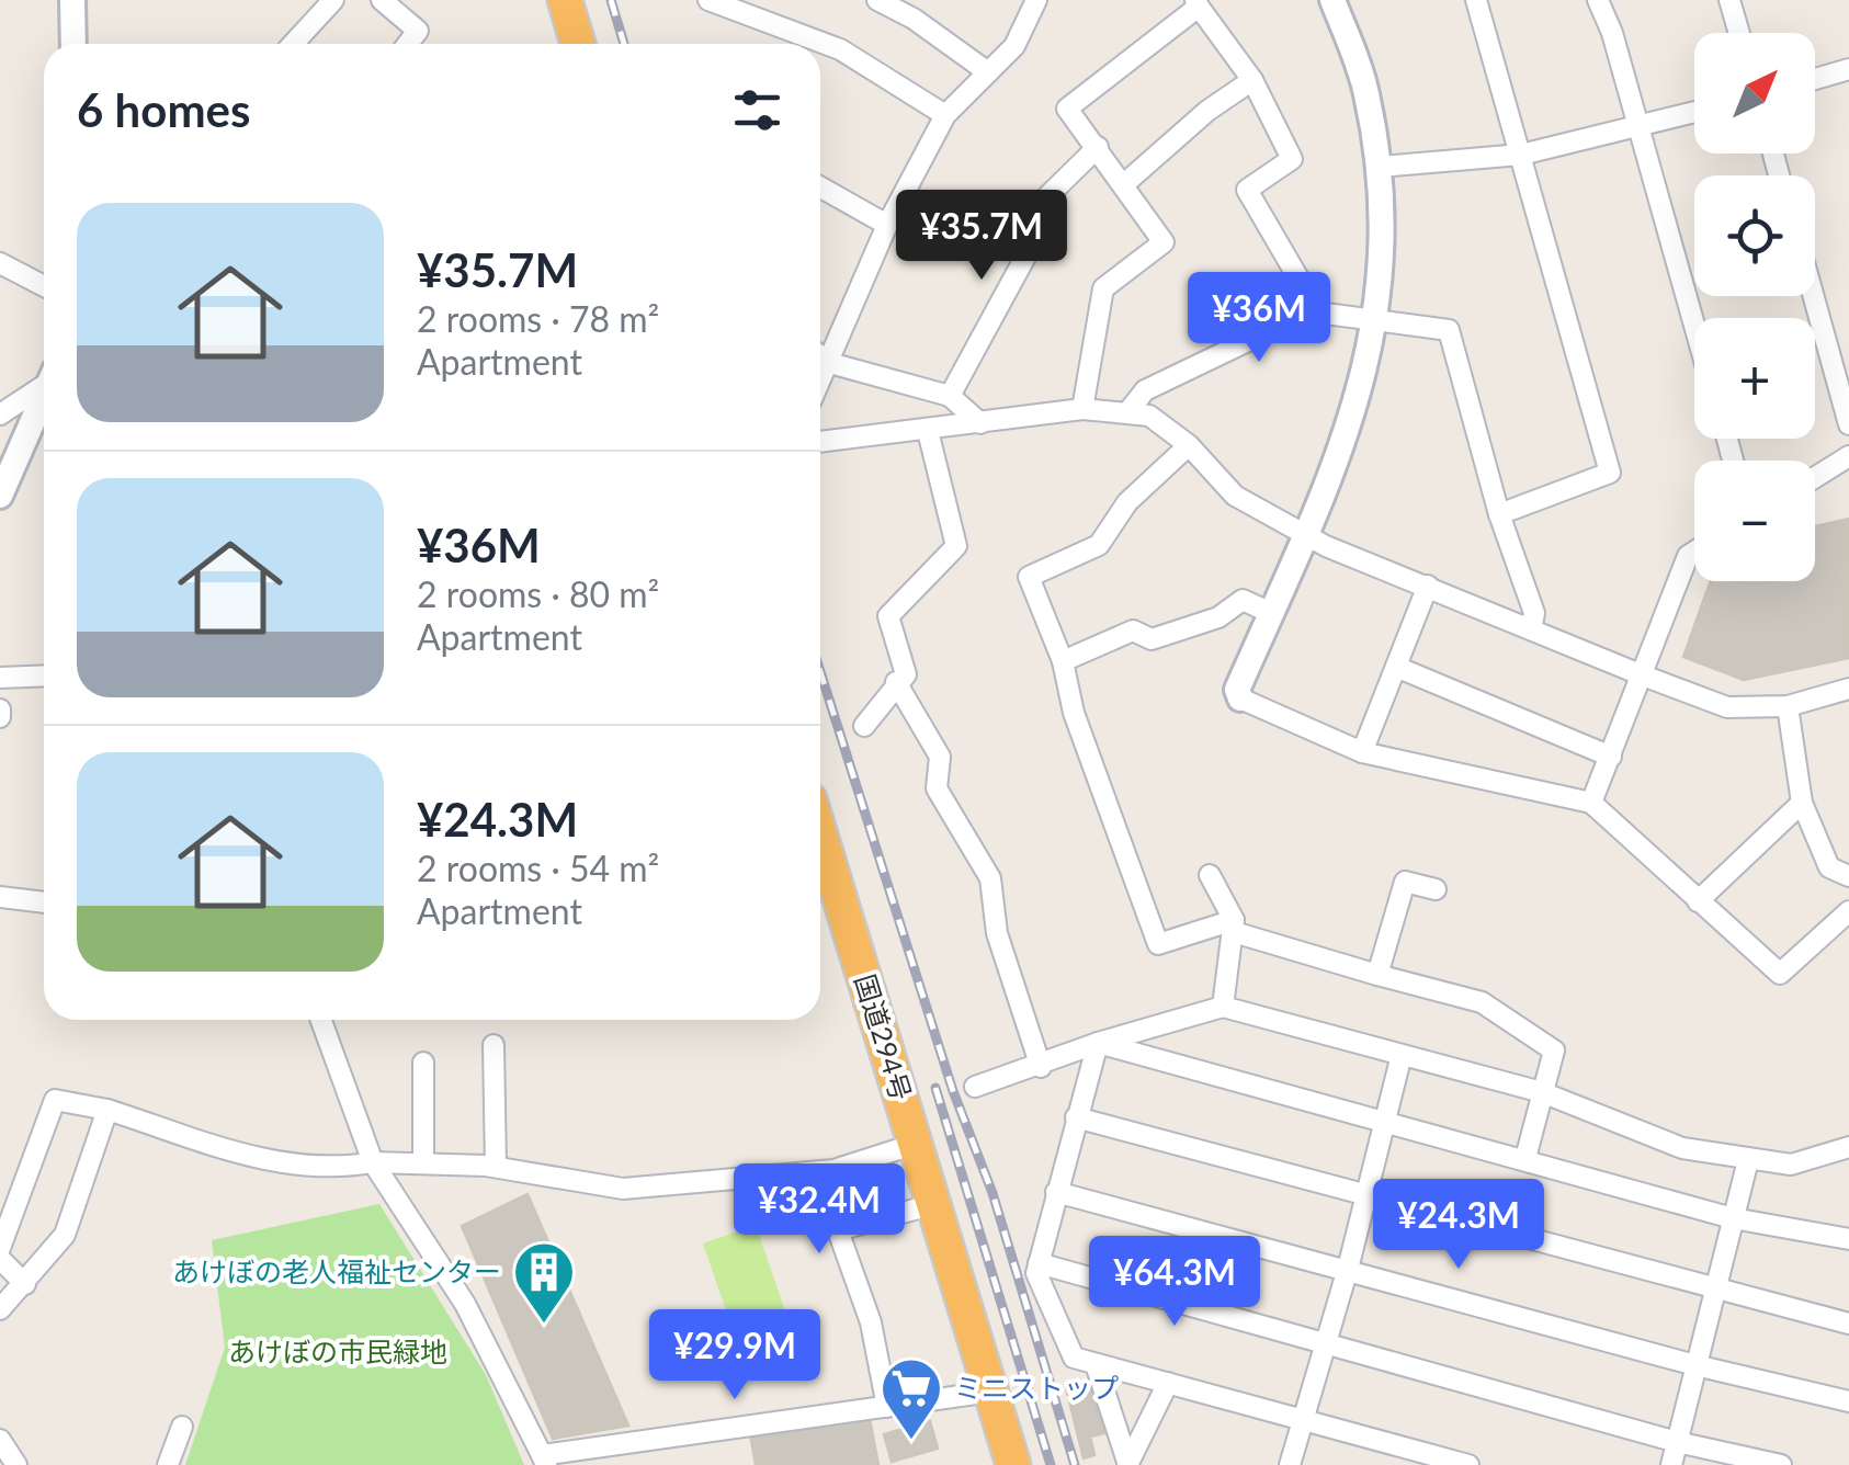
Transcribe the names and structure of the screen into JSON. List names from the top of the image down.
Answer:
{
  "streets": {
    "highway": ["国道294号"]
  },
  "parks": ["あけぼの市民緑地"],
  "places": {
    "building": ["あけぼの老人福祉センター"],
    "supermarket": ["ミニストップ"]
  },
  "north": "top right",
  "page": {
    "map_buttons": ["+", "−"],
    "heading": "6 homes",
    "list": [
      {
        "name": "¥35.7M",
        "note": "2 rooms · 78 m² · Apartment"
      },
      {
        "name": "¥36M",
        "note": "2 rooms · 80 m² · Apartment"
      },
      {
        "name": "¥24.3M",
        "note": "2 rooms · 54 m² · Apartment"
      }
    ],
    "price": [
      "¥35.7M",
      "¥36M",
      "¥32.4M",
      "¥24.3M",
      "¥64.3M",
      "¥29.9M"
    ]
  }
}
